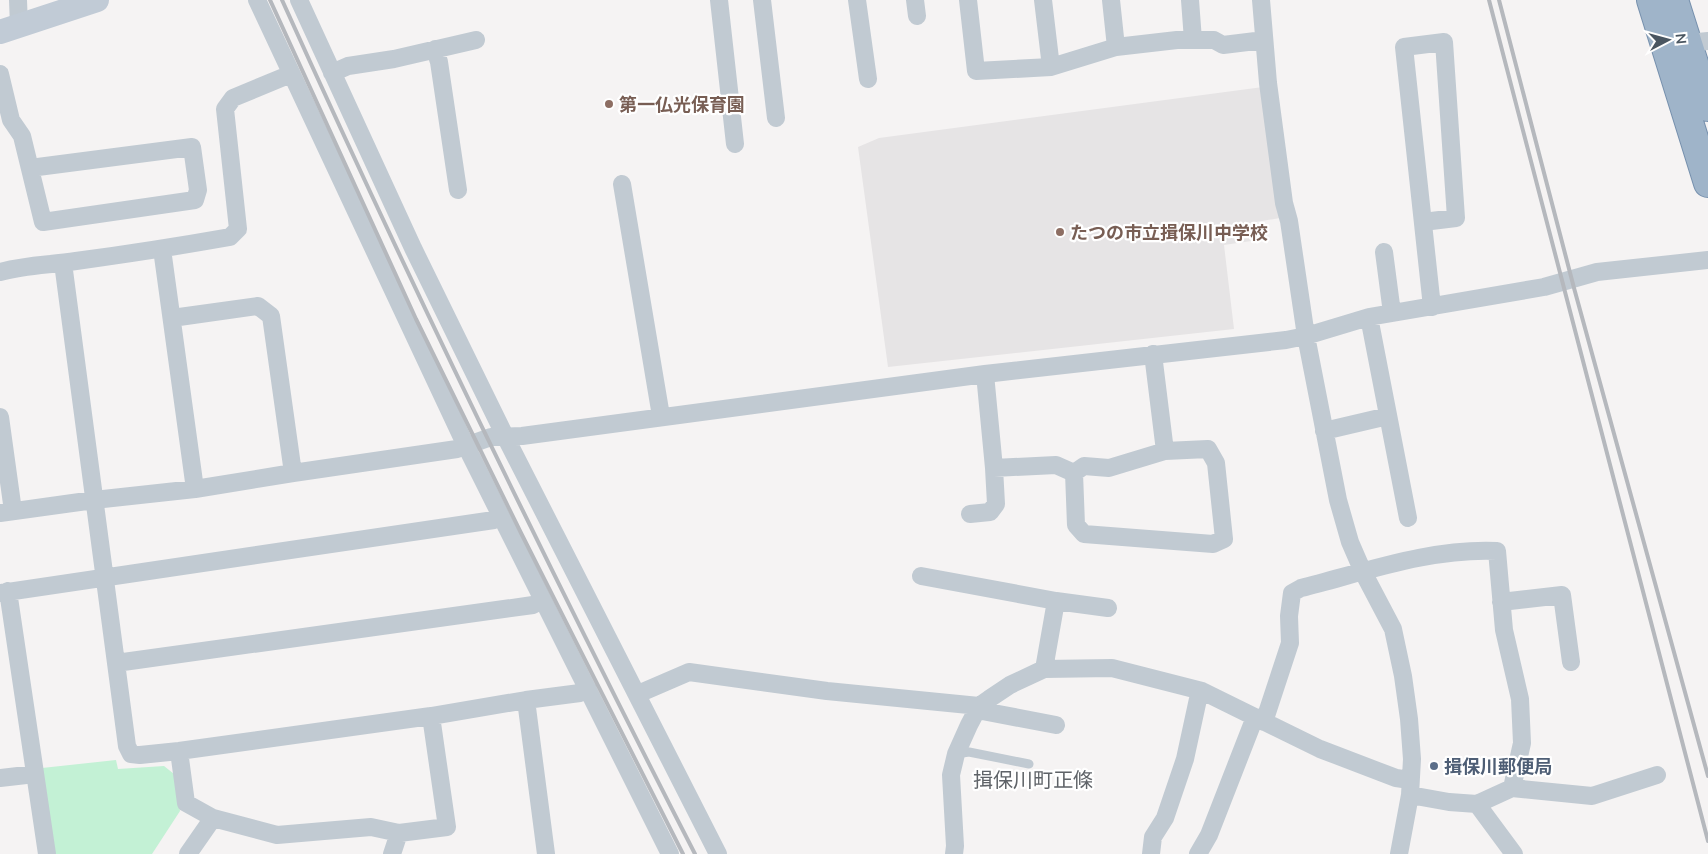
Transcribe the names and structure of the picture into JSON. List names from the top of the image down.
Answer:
{
  "districts": ["揖保川町正條"],
  "places": ["第一仏光保育園", "たつの市立揖保川中学校", "揖保川郵便局"],
  "north": "right"
}
